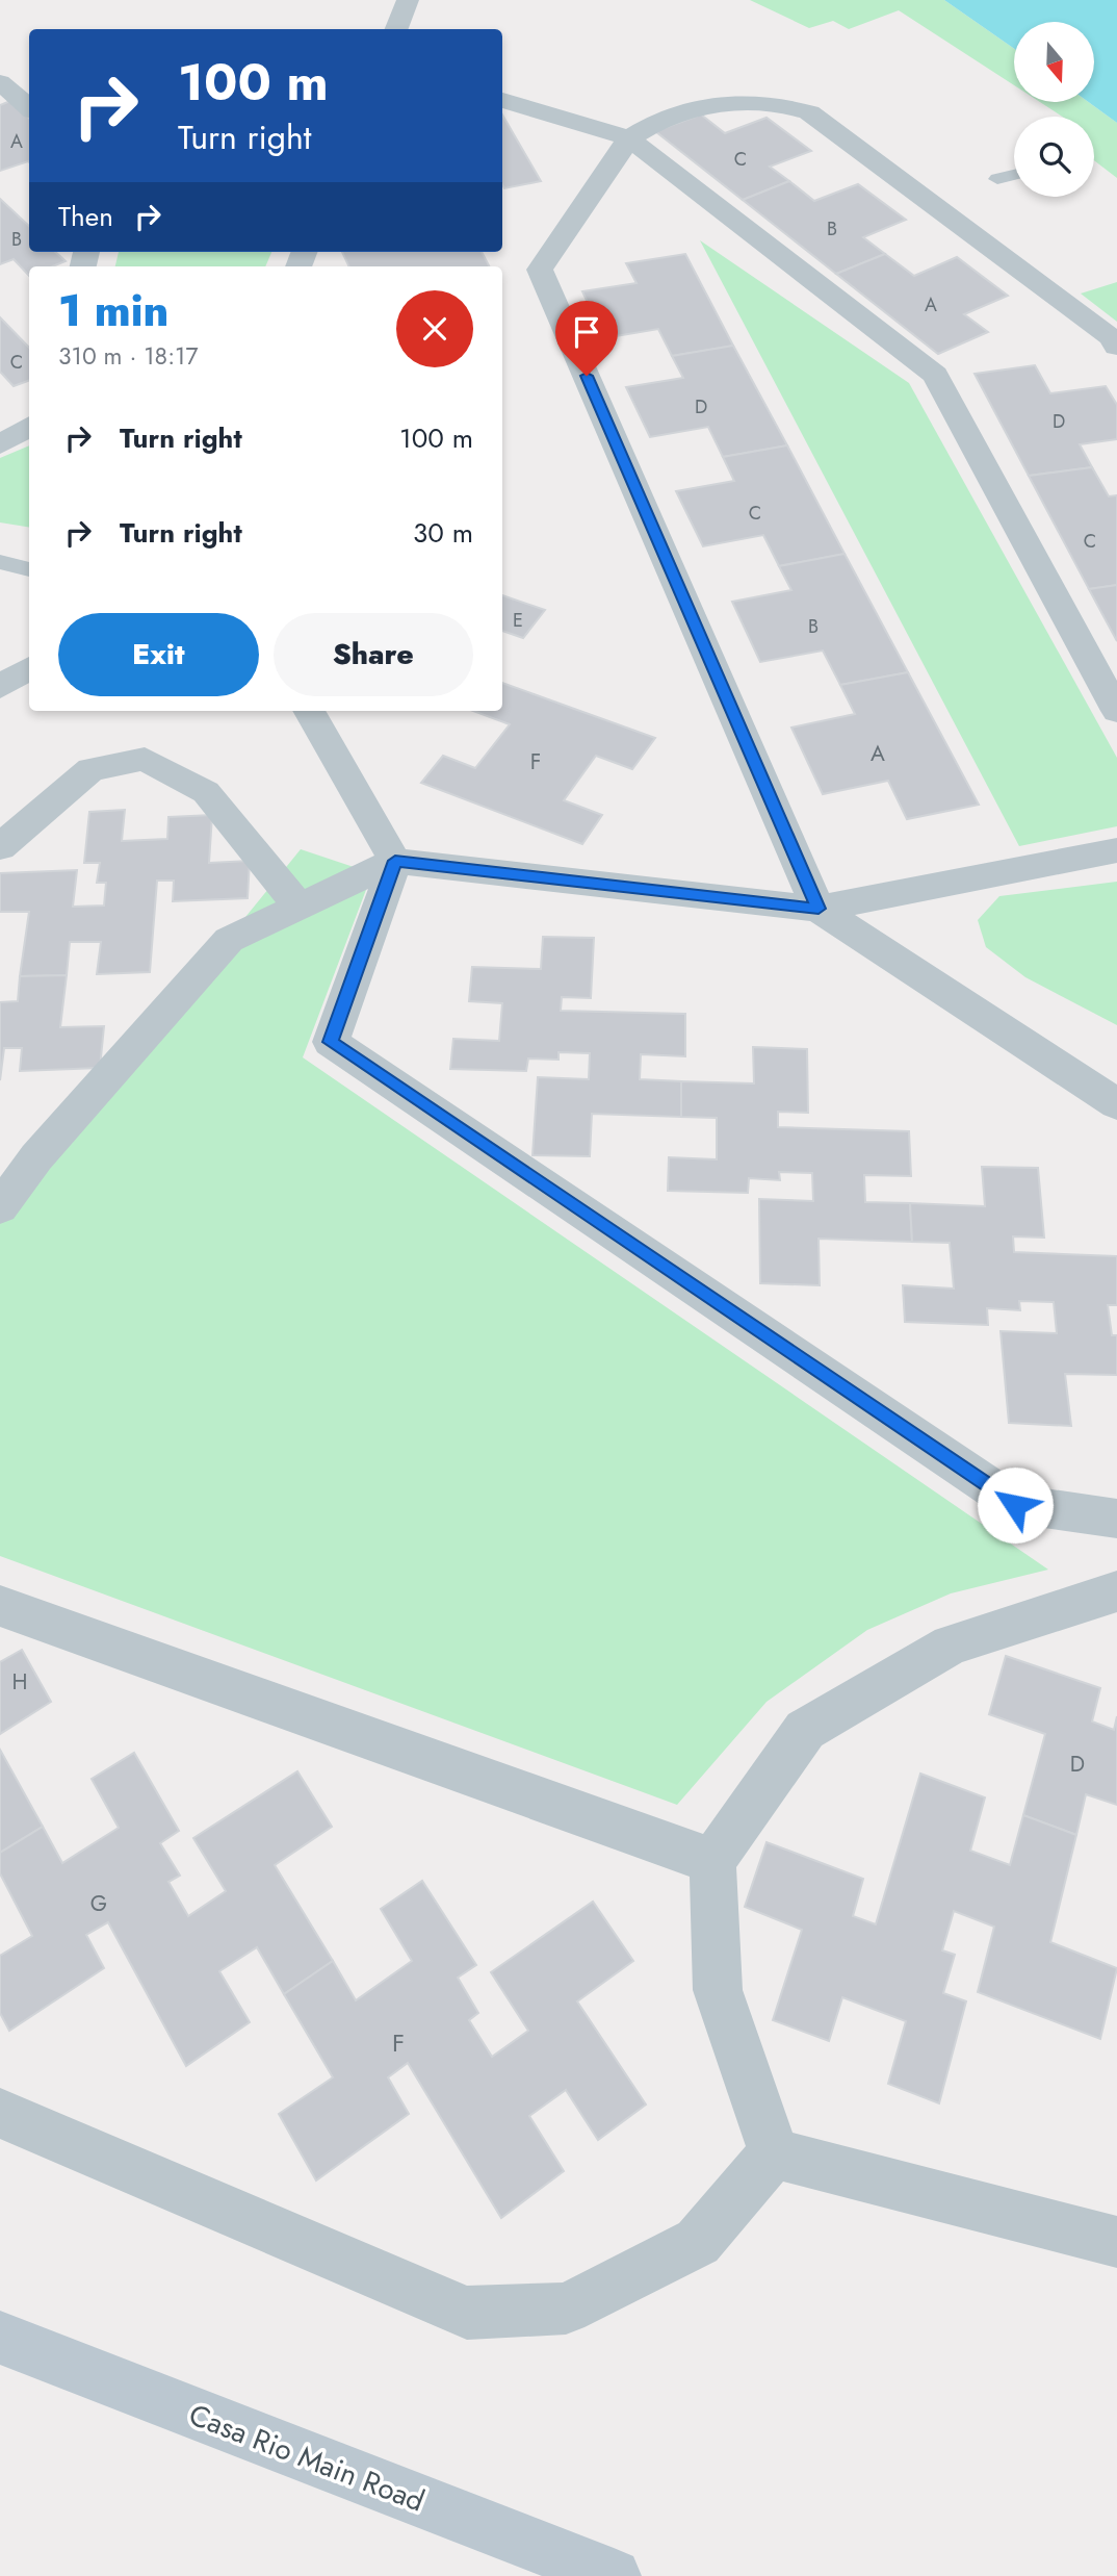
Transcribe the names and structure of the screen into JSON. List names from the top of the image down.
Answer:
{
  "streets": {
    "street": ["Casa Rio Main Road"]
  },
  "house_numbers": [
    "A",
    "C",
    "B",
    "B",
    "A",
    "C",
    "D",
    "D",
    "C",
    "C",
    "E",
    "B",
    "A",
    "F",
    "H",
    "D",
    "G",
    "F"
  ],
  "north": "bottom",
  "page": {
    "turn": ["100 m", "Turn right"],
    "then": "Then",
    "heading": ["1 min", "310 m · 18:17"],
    "list": [
      {
        "name": "Turn right",
        "value": "100 m"
      },
      {
        "name": "Turn right",
        "value": "30 m"
      }
    ],
    "buttons": ["Exit", "Share"]
  }
}
